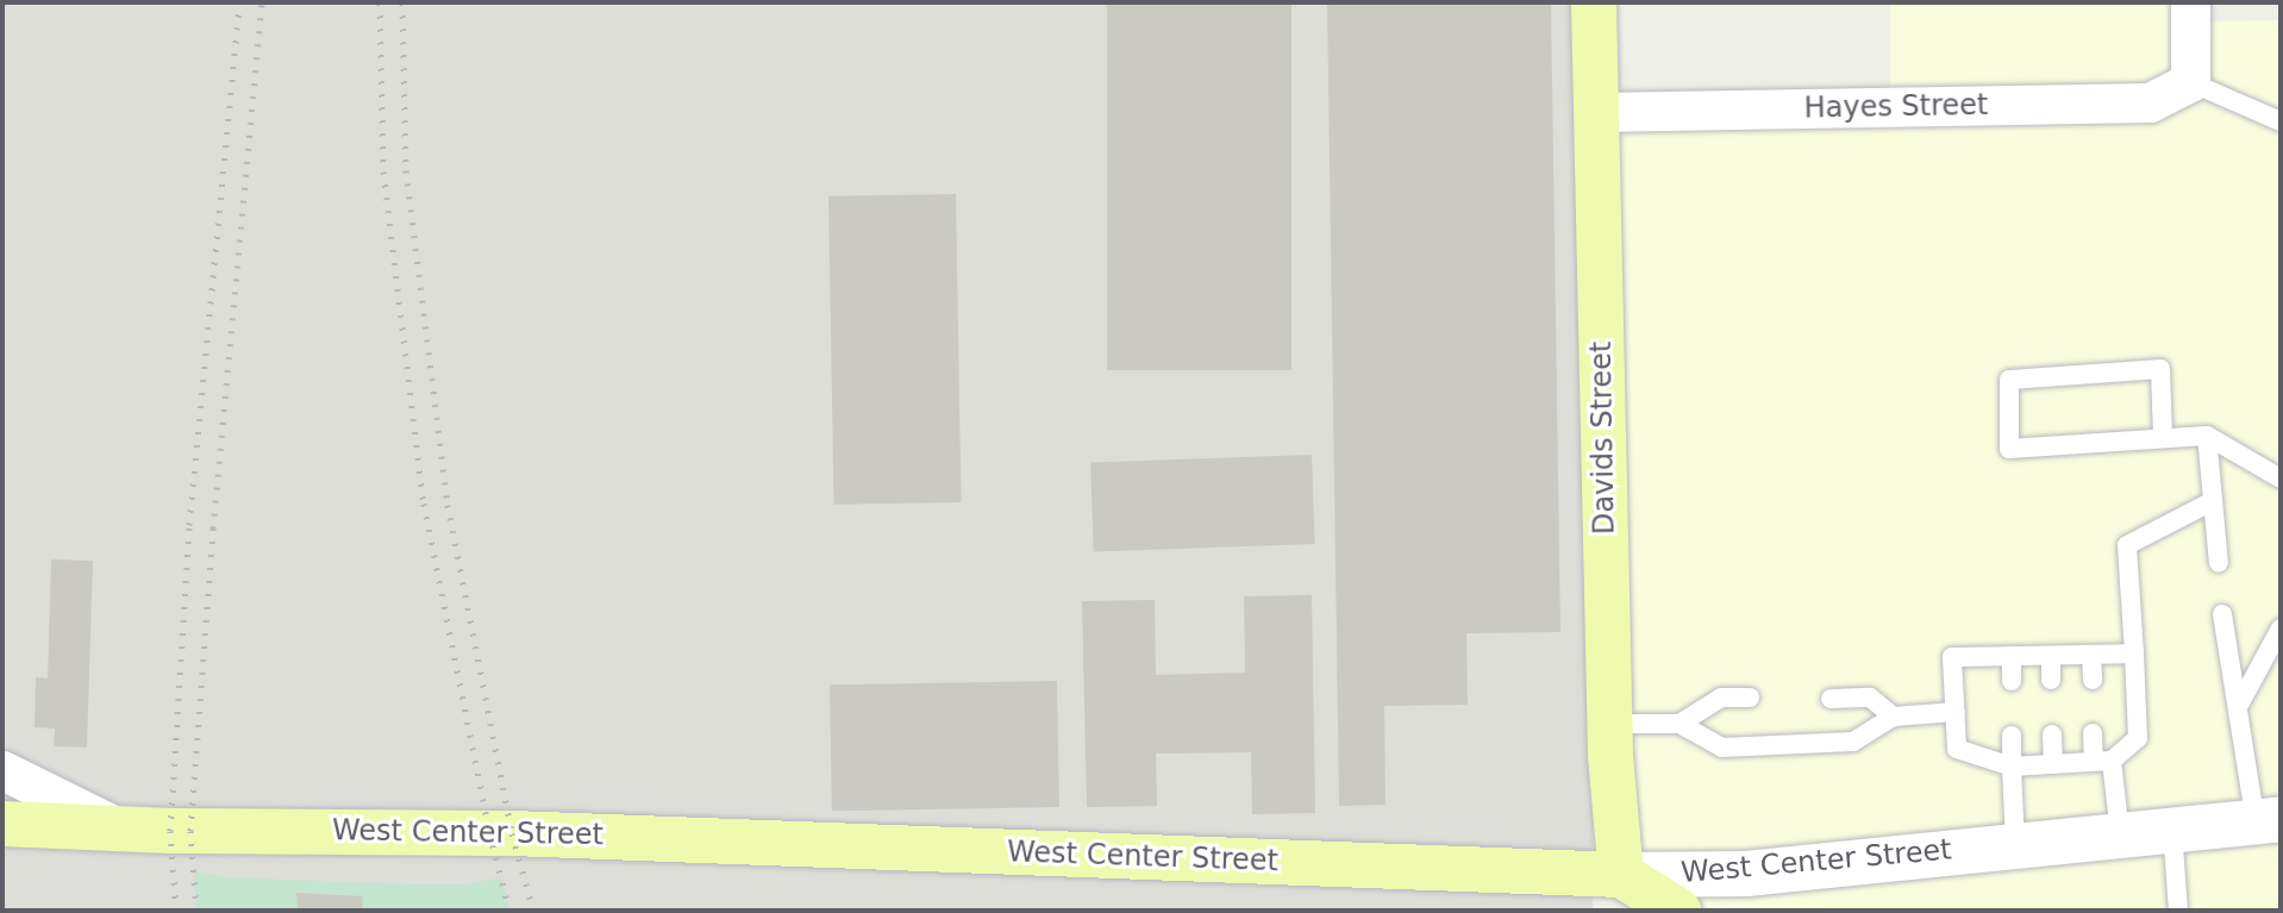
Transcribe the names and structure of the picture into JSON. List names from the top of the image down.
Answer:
{
  "streets": {
    "main road": ["Davids Street", "West Center Street"],
    "street": ["Hayes Street"]
  },
  "crossings": [
    ["Hayes Street", "Davids Street"],
    ["Davids Street", "West Center Street"]
  ]
}
